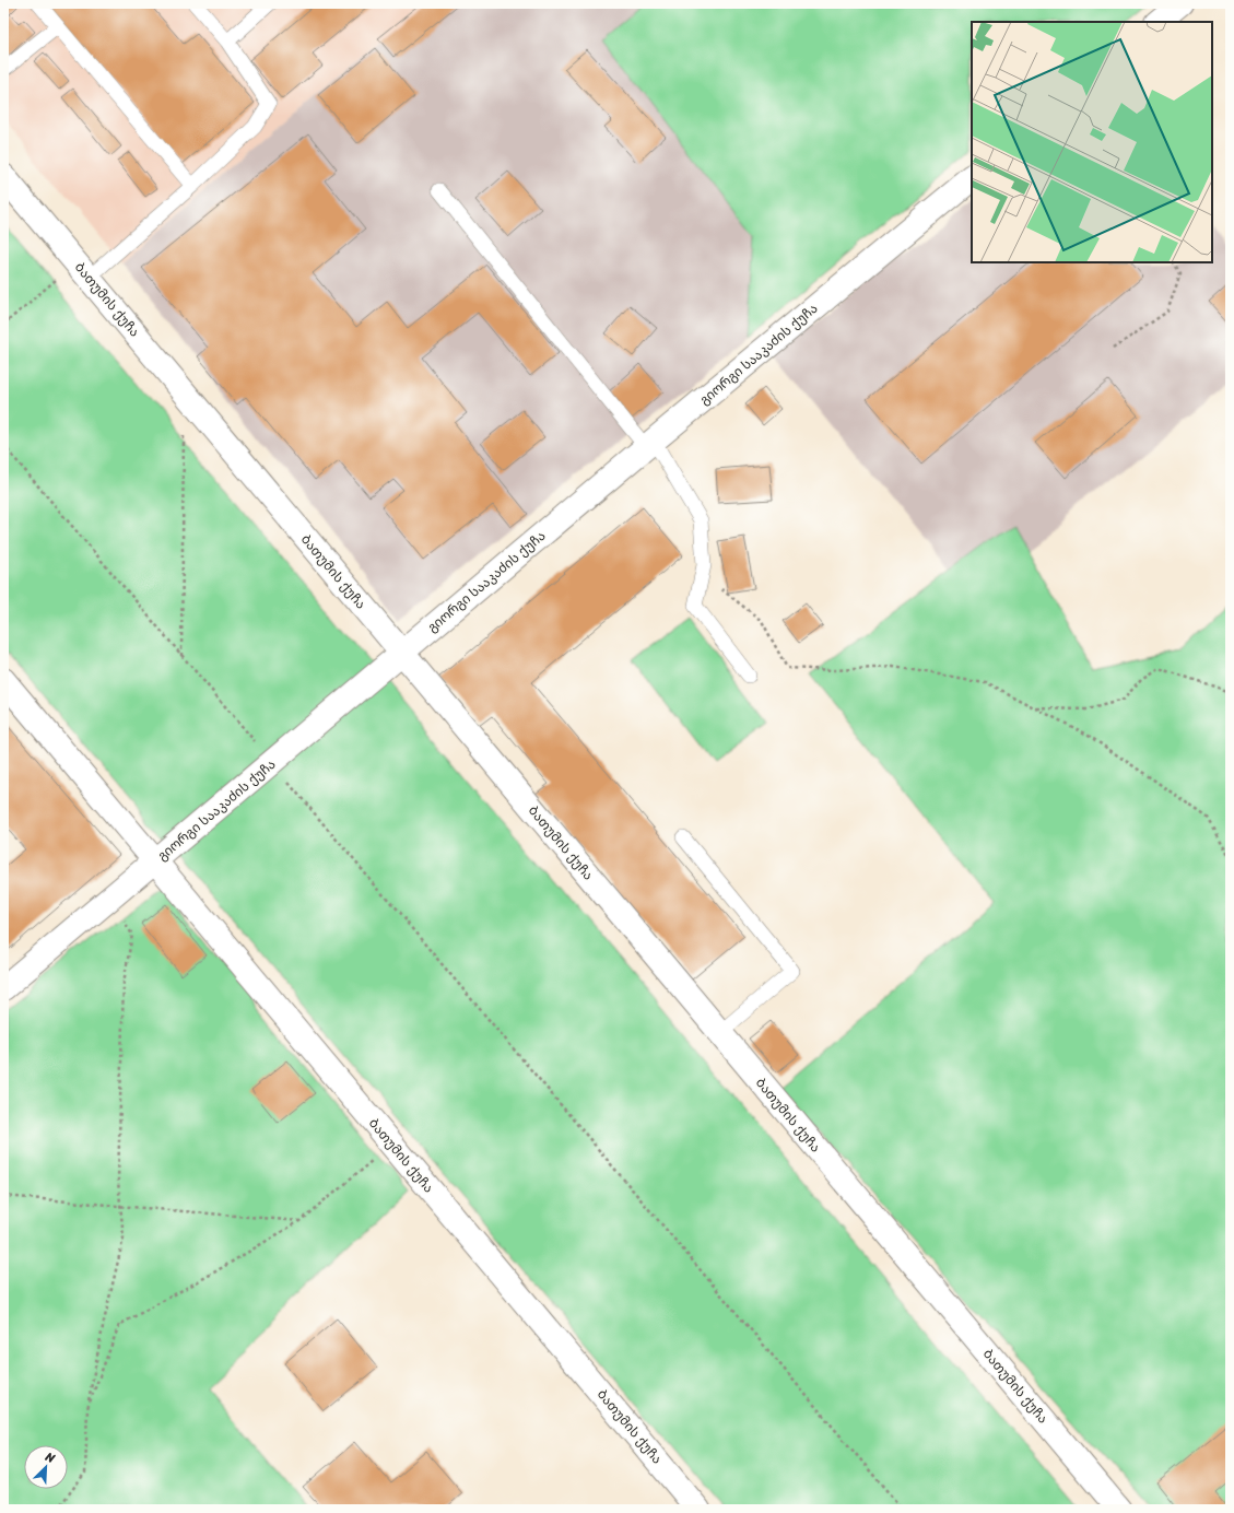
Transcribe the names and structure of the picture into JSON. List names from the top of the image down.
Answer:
{
  "streets": {
    "street": ["ბათუმის ქუჩა", "გიორგი სააკაძის ქუჩა"]
  },
  "crossings": [
    ["ბათუმის ქუჩა", "გიორგი სააკაძის ქუჩა"]
  ],
  "north": "top right"
}
